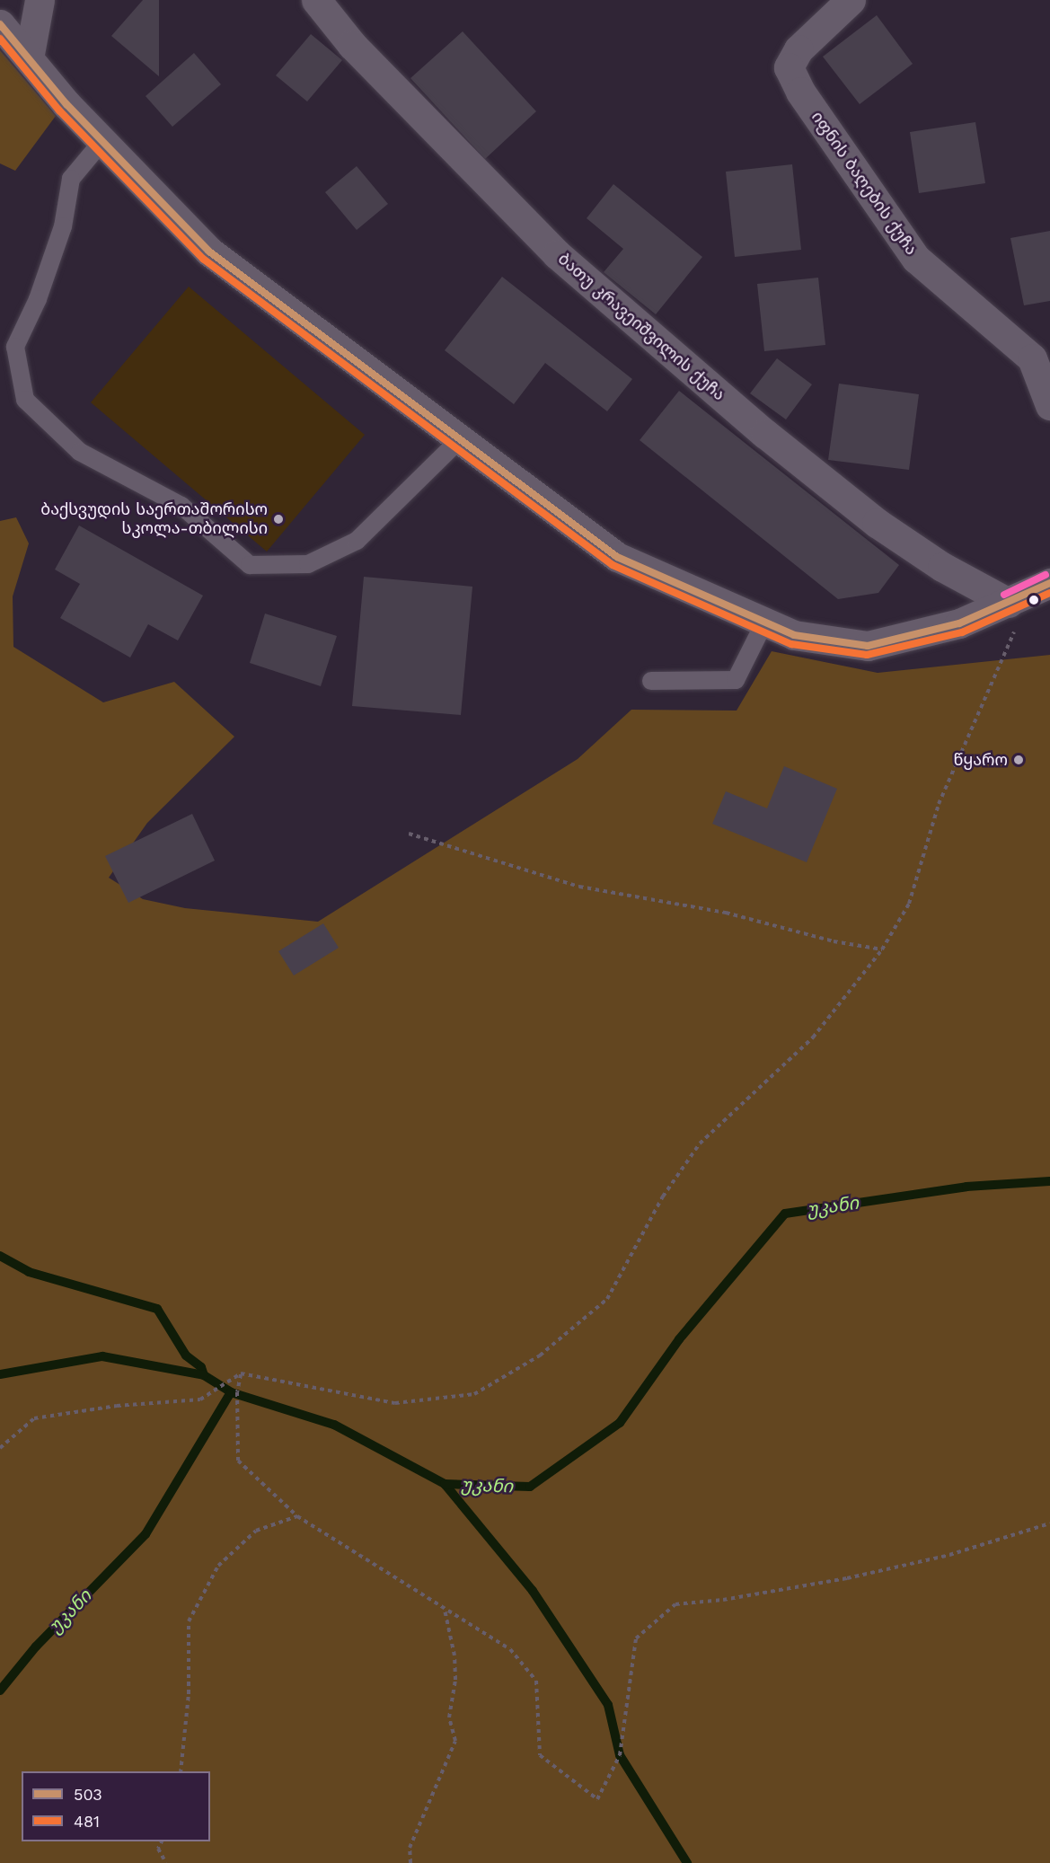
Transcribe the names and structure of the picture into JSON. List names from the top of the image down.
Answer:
{
  "streets": {
    "street": ["იფნის ბაღების ქუჩა", "ბათუ კრავეიშვილის ქუჩა"]
  },
  "water": ["უკანი"],
  "places": ["ბაქსვუდის საერთაშორისო სკოლა-თბილისი", "წყარო"],
  "lines": ["transit line 503", "transit line 481"],
  "legend": ["503", "481"]
}
